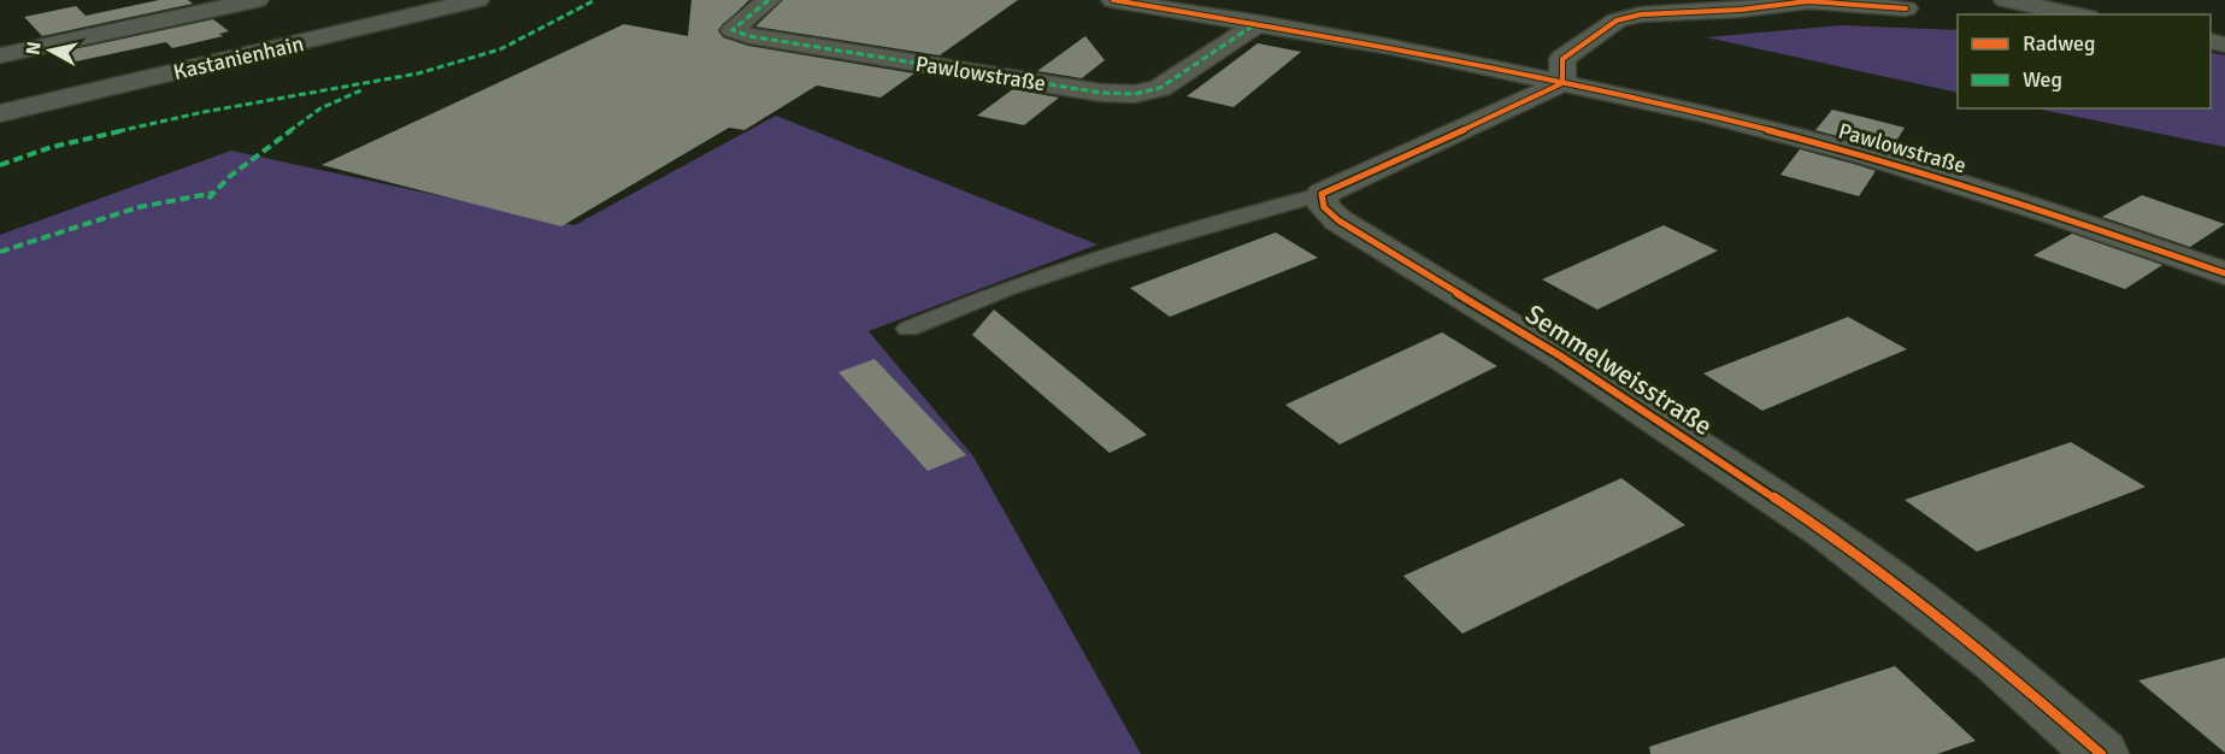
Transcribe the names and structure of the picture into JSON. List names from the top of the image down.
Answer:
{
  "streets": {
    "street": ["Kastanienhain", "Pawlowstraße", "Semmelweisstraße"]
  },
  "legend": ["Radweg", "Weg"],
  "north": "left"
}
